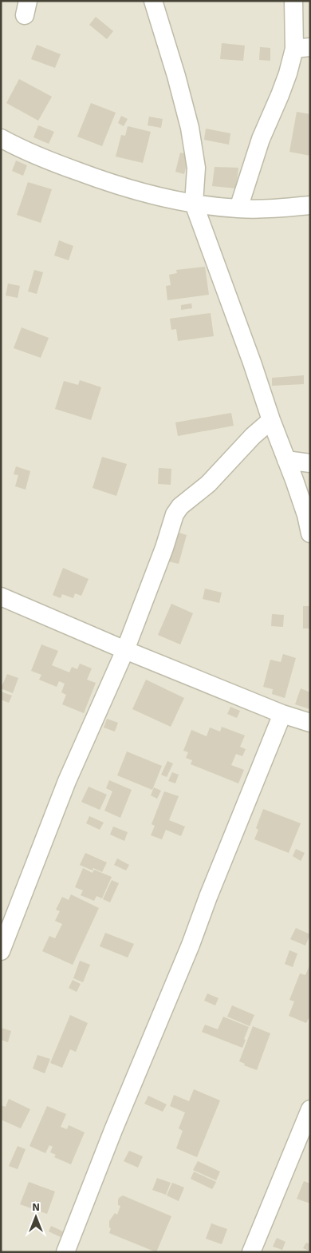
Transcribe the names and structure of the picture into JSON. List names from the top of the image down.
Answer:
{
  "north": "top"
}
